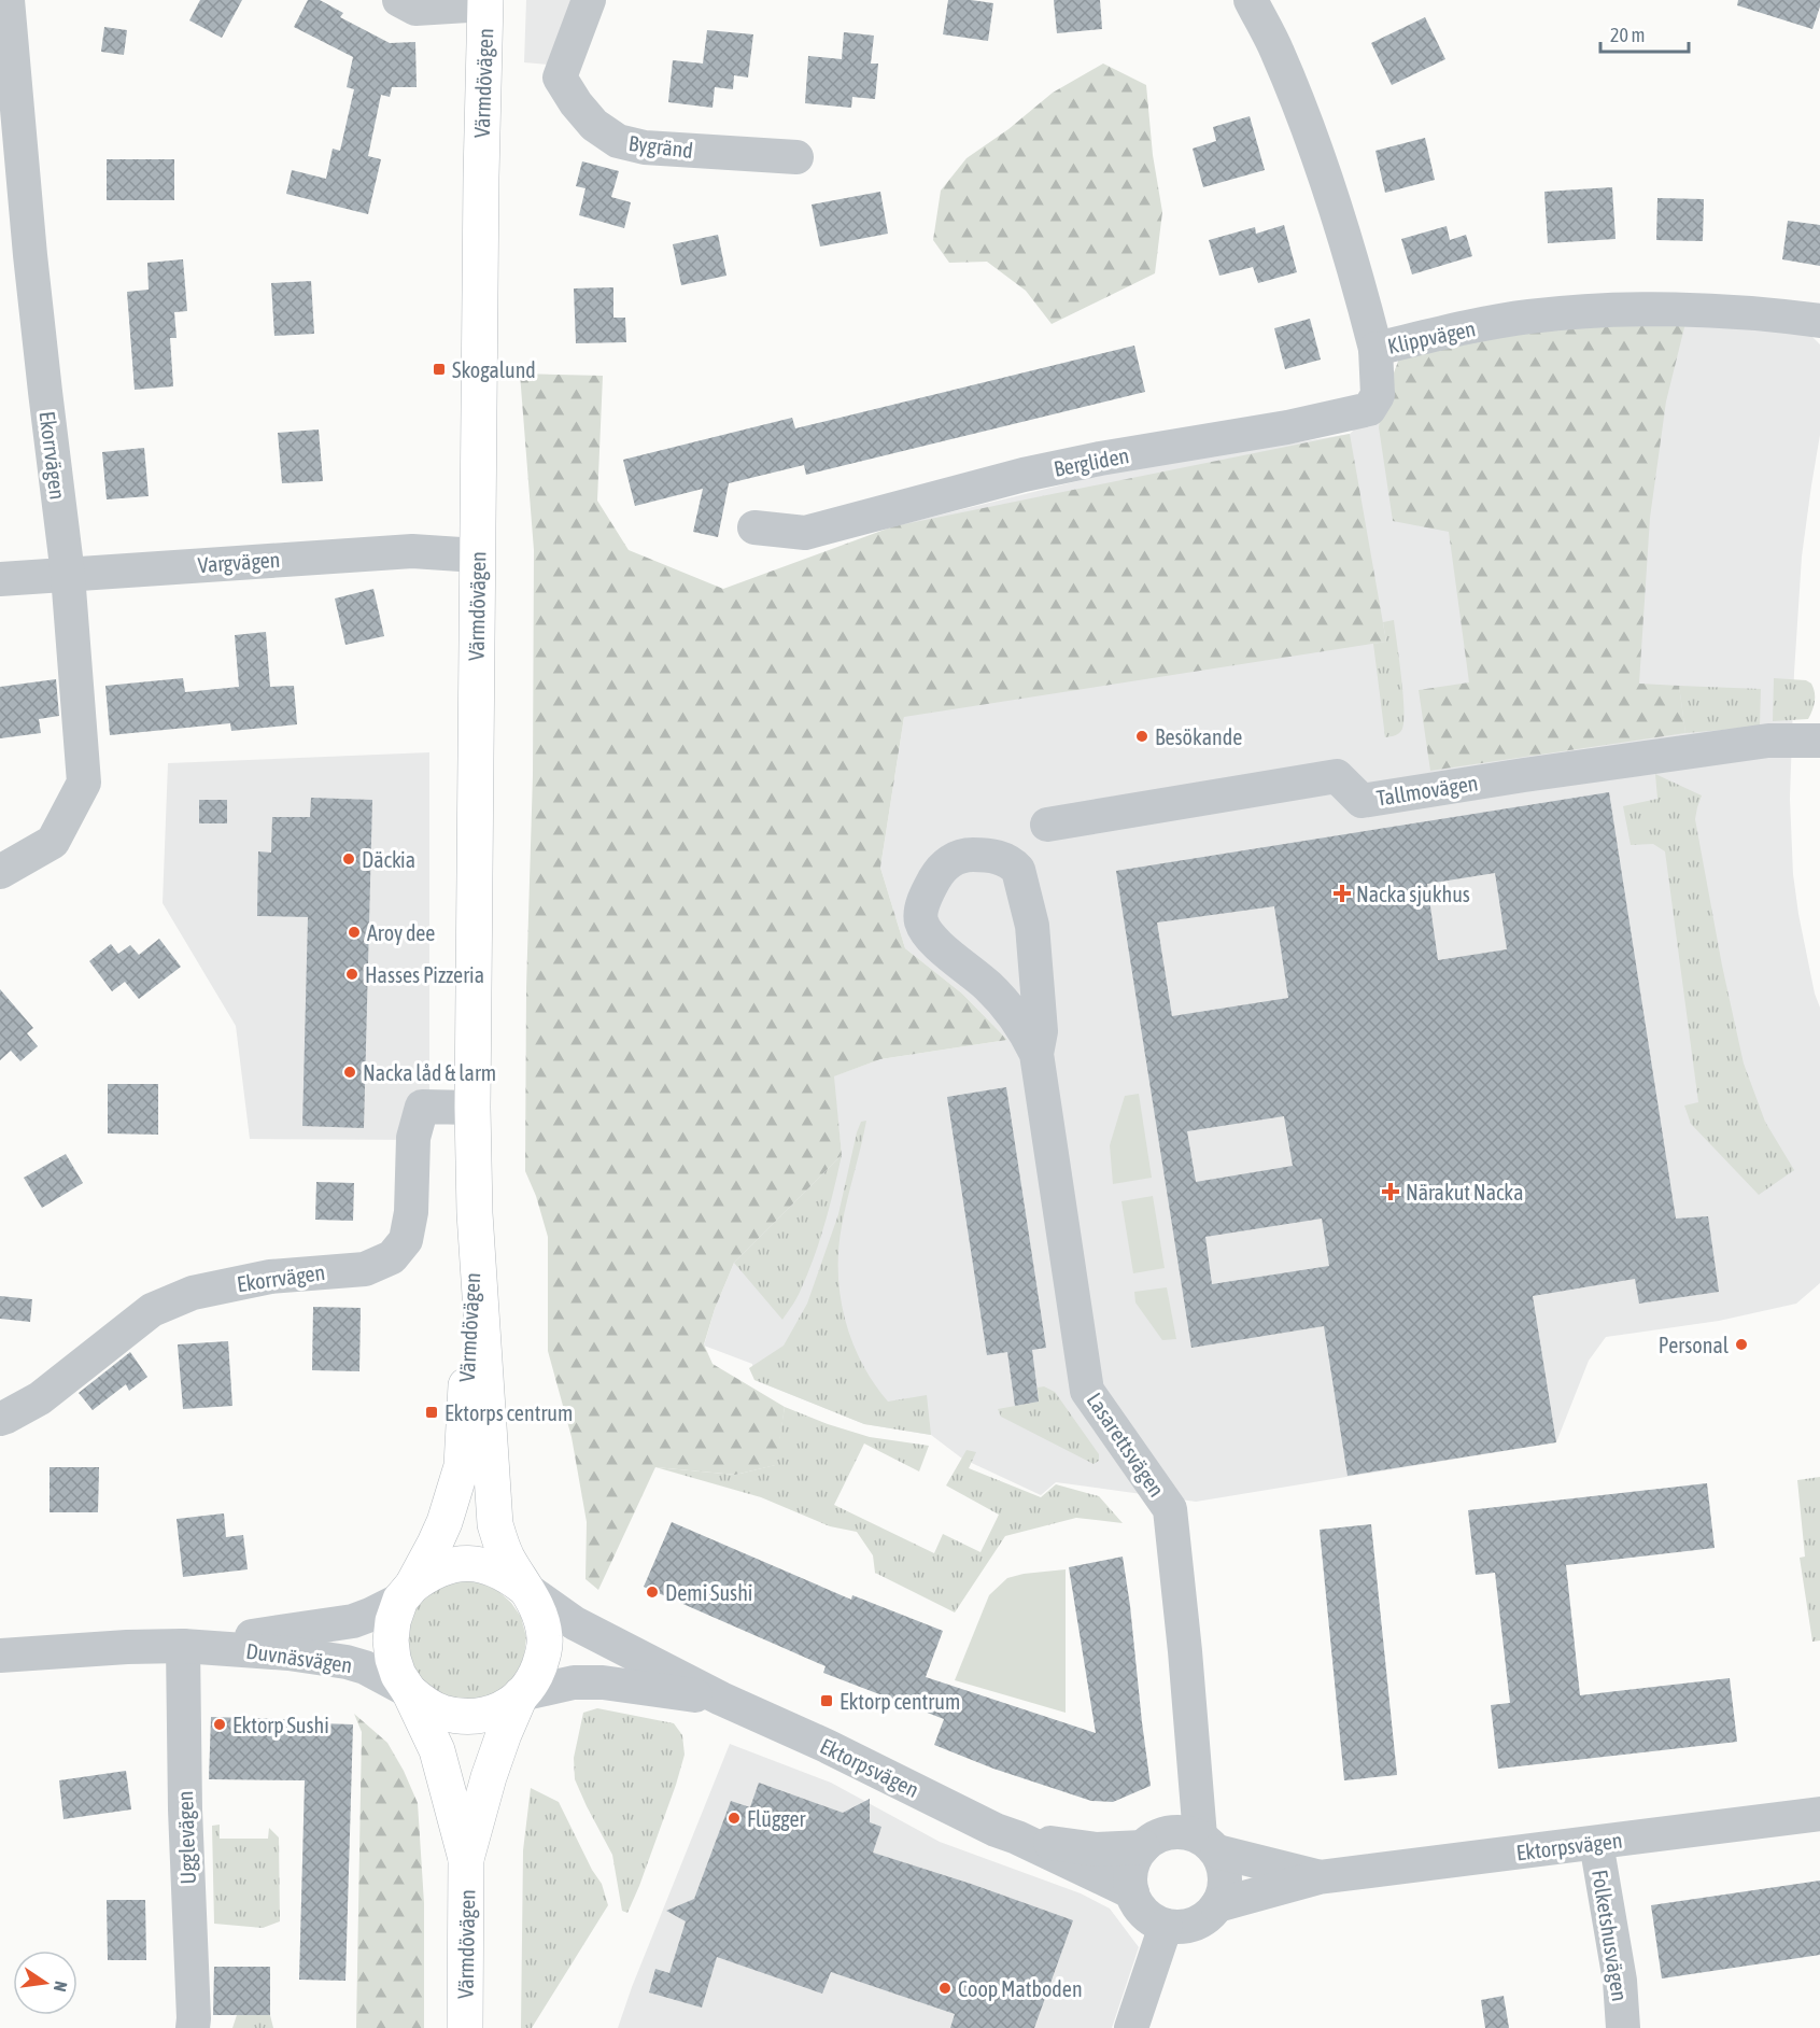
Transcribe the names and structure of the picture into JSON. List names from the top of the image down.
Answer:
{
  "streets": {
    "main road": ["Värmdövägen"],
    "street": [
      "Bygränd",
      "Klippvägen",
      "Ekorrvägen",
      "Bergliden",
      "Vargvägen",
      "Tallmovägen",
      "Lasarettsvägen",
      "Duvnäsvägen",
      "Ektorpsvägen",
      "Ugglevägen",
      "Folketshusvägen"
    ]
  },
  "crossings": [
    ["Värmdövägen", "Ekorrvägen"],
    ["Värmdövägen", "Vargvägen"],
    ["Värmdövägen", "Duvnäsvägen"],
    ["Värmdövägen", "Ektorpsvägen"],
    ["Klippvägen", "Bergliden"],
    ["Ekorrvägen", "Vargvägen"],
    ["Lasarettsvägen", "Ektorpsvägen"],
    ["Duvnäsvägen", "Ektorpsvägen"],
    ["Duvnäsvägen", "Ugglevägen"],
    ["Ektorpsvägen", "Folketshusvägen"]
  ],
  "places": {
    "transit": ["Skogalund", "Ektorps centrum", "Ektorp centrum"],
    "other": [
      "Besökande",
      "Däckia",
      "Aroy dee",
      "Hasses Pizzeria",
      "Nacka låd & larm",
      "Personal",
      "Demi Sushi",
      "Ektorp Sushi",
      "Flügger",
      "Coop Matboden"
    ],
    "health": ["Nacka sjukhus", "Närakut Nacka"]
  },
  "scale_bar": "20 m",
  "north": "right"
}
